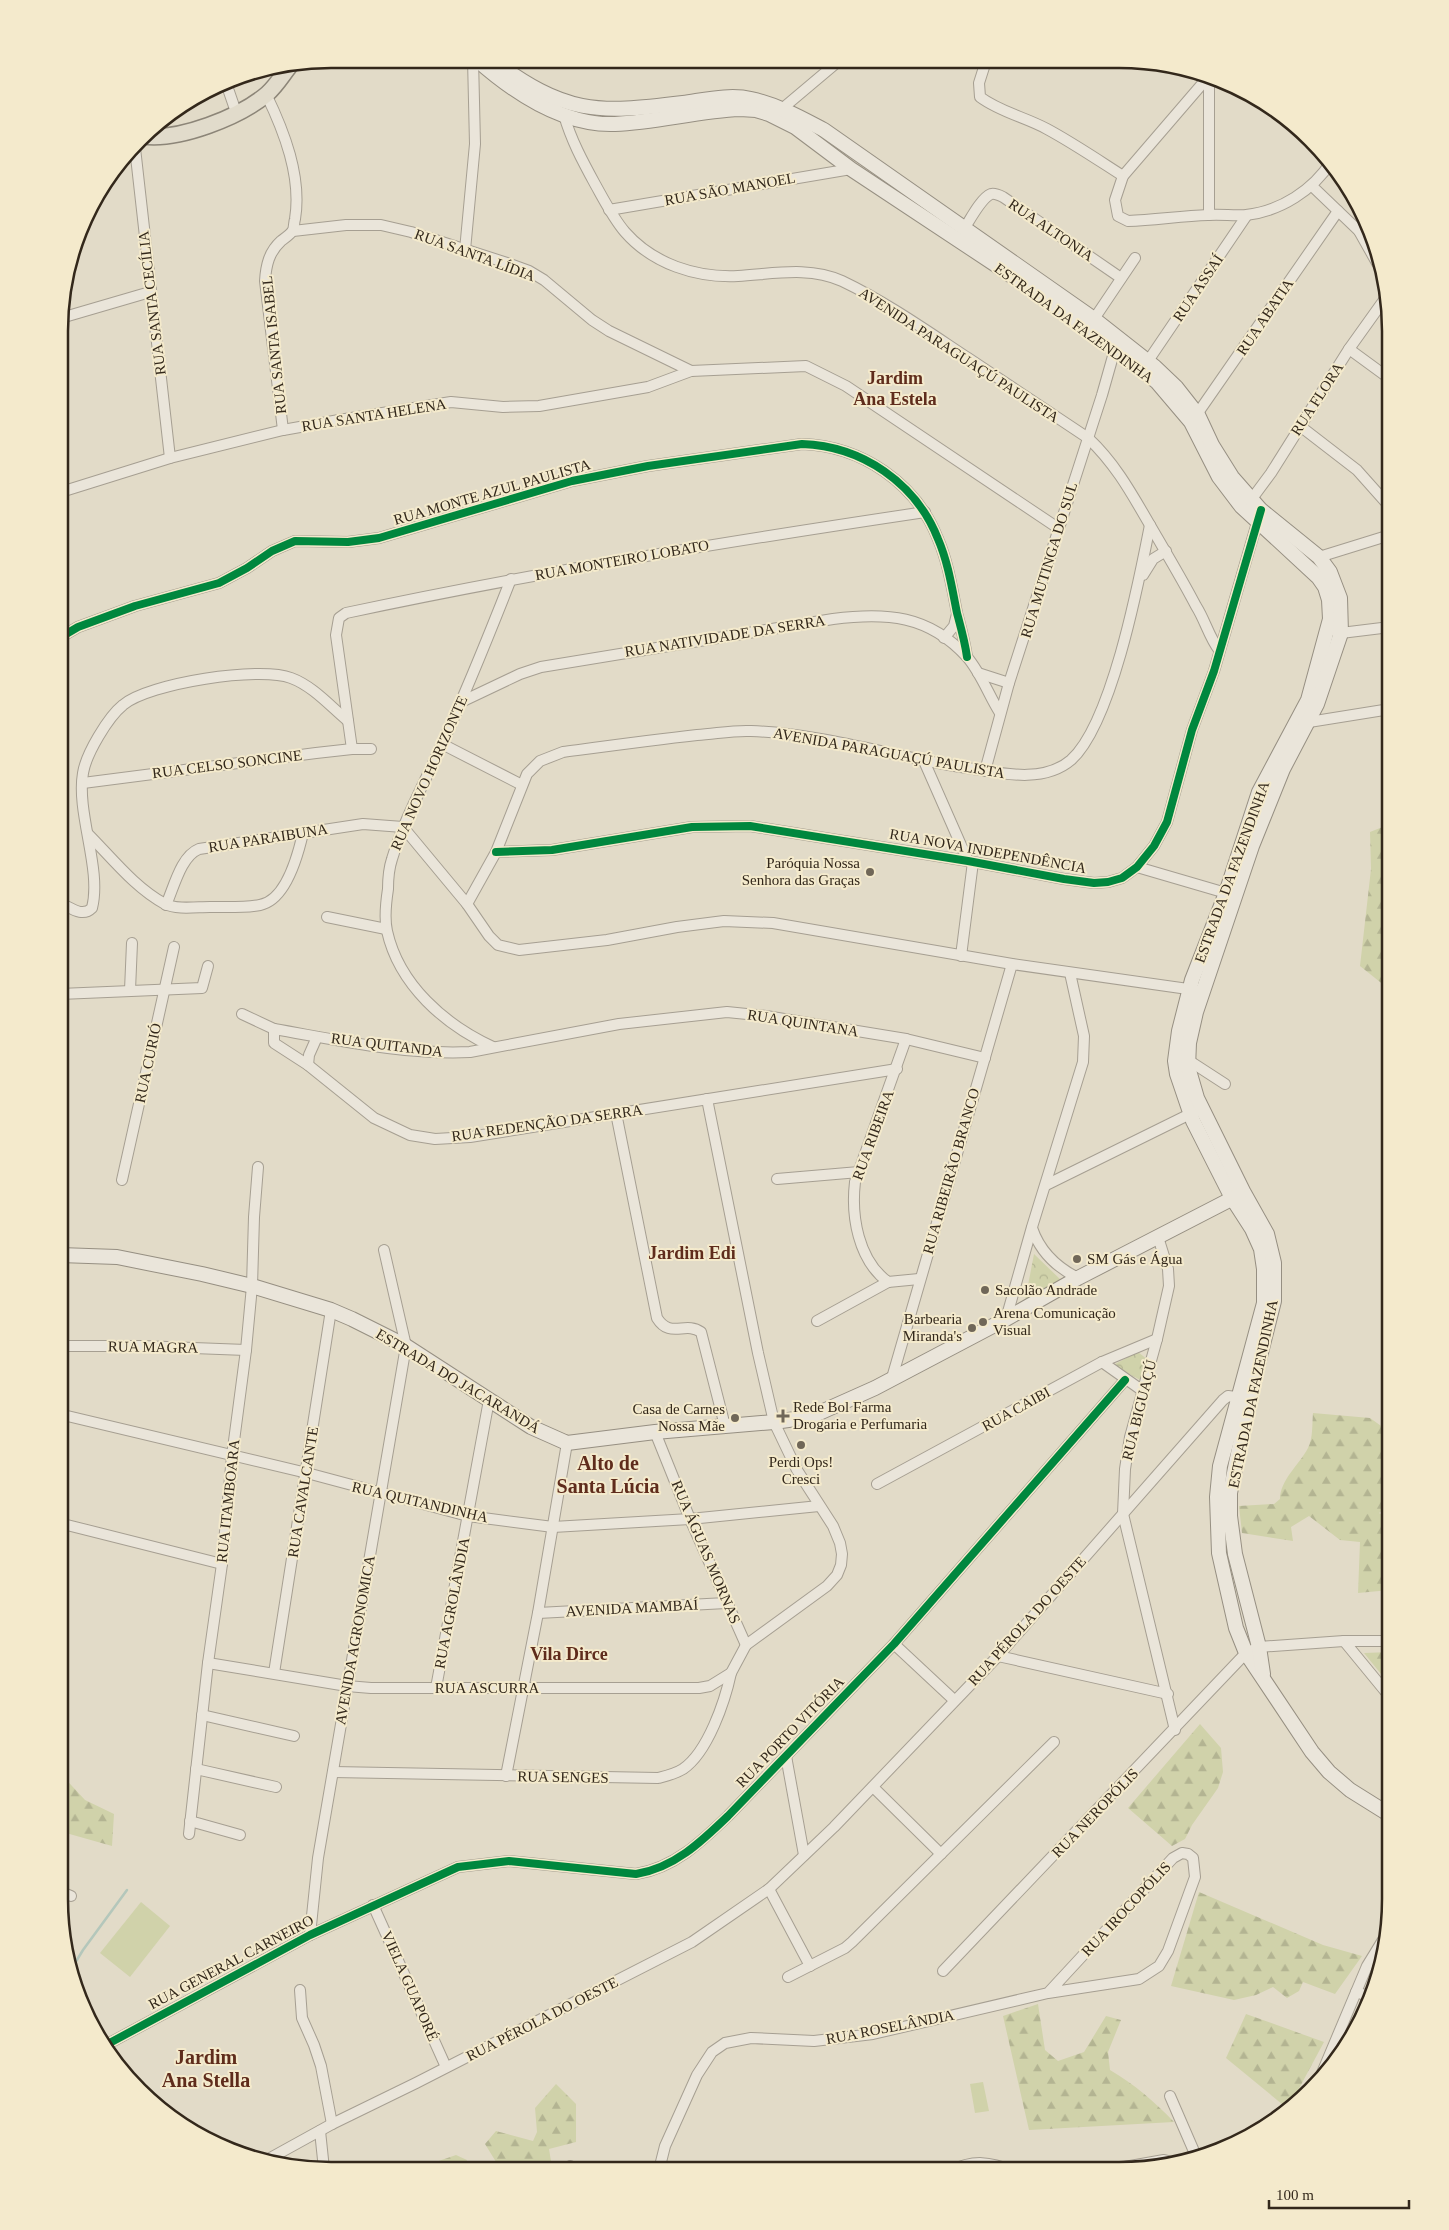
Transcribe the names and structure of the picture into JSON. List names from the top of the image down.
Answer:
{
  "streets": {
    "main road": ["ESTRADA DA FAZENDINHA", "ESTRADA DO JACARANDÁ"],
    "street": [
      "RUA SÃO MANOEL",
      "RUA ALTONIA",
      "RUA SANTA LÍDIA",
      "RUA ASSAÍ",
      "RUA SANTA CECÍLIA",
      "RUA ABATIA",
      "RUA SANTA ISABEL",
      "AVENIDA PARAGUAÇÚ PAULISTA",
      "RUA FLORA",
      "RUA SANTA HELENA",
      "RUA MONTE AZUL PAULISTA",
      "RUA MONTEIRO LOBATO",
      "RUA MUTINGA DO SUL",
      "RUA NATIVIDADE DA SERRA",
      "RUA CELSO SONCINE",
      "RUA NOVO HORIZONTE",
      "RUA PARAIBUNA",
      "RUA NOVA INDEPENDÊNCIA",
      "RUA QUINTANA",
      "RUA QUITANDA",
      "RUA CURIÓ",
      "RUA REDENÇÃO DA SERRA",
      "RUA RIBEIRA",
      "RUA RIBEIRÃO BRANCO",
      "RUA MAGRA",
      "RUA CAIBI",
      "RUA BIGUAÇÚ",
      "RUA CAVALCANTE",
      "RUA ITAMBOARA",
      "RUA QUITANDINHA",
      "RUA ÁGUAS MORNAS",
      "RUA AGROLÂNDIA",
      "AVENIDA MAMBAÍ",
      "RUA PÉROLA DO OESTE",
      "AVENIDA AGRONOMICA",
      "RUA ASCURRA",
      "RUA PORTO VITÓRIA",
      "RUA SENGES",
      "RUA NEROPÓLIS",
      "RUA IROCOPÓLIS",
      "RUA GENERAL CARNEIRO",
      "VIELA GUAPORÉ",
      "RUA ROSELÂNDIA"
    ]
  },
  "crossings": [
    ["RUA SÃO MANOEL", "ESTRADA DA FAZENDINHA"],
    ["RUA SÃO MANOEL", "AVENIDA PARAGUAÇÚ PAULISTA"],
    ["RUA ALTONIA", "ESTRADA DA FAZENDINHA"],
    ["RUA SANTA LÍDIA", "RUA SANTA ISABEL"],
    ["RUA SANTA LÍDIA", "RUA SANTA HELENA"],
    ["RUA ASSAÍ", "ESTRADA DA FAZENDINHA"],
    ["RUA SANTA CECÍLIA", "RUA SANTA HELENA"],
    ["RUA ABATIA", "ESTRADA DA FAZENDINHA"],
    ["ESTRADA DA FAZENDINHA", "AVENIDA PARAGUAÇÚ PAULISTA"],
    ["ESTRADA DA FAZENDINHA", "RUA FLORA"],
    ["ESTRADA DA FAZENDINHA", "RUA MUTINGA DO SUL"],
    ["ESTRADA DA FAZENDINHA", "RUA NOVA INDEPENDÊNCIA"],
    ["ESTRADA DA FAZENDINHA", "RUA PÉROLA DO OESTE"],
    ["ESTRADA DA FAZENDINHA", "RUA NEROPÓLIS"],
    ["RUA SANTA ISABEL", "RUA SANTA HELENA"],
    ["AVENIDA PARAGUAÇÚ PAULISTA", "RUA MUTINGA DO SUL"],
    ["AVENIDA PARAGUAÇÚ PAULISTA", "RUA NOVA INDEPENDÊNCIA"],
    ["RUA MONTE AZUL PAULISTA", "RUA MONTEIRO LOBATO"],
    ["RUA MONTE AZUL PAULISTA", "RUA NATIVIDADE DA SERRA"],
    ["RUA MONTEIRO LOBATO", "RUA NOVO HORIZONTE"],
    ["RUA MUTINGA DO SUL", "RUA NATIVIDADE DA SERRA"],
    ["RUA NATIVIDADE DA SERRA", "RUA NOVO HORIZONTE"],
    ["RUA NOVO HORIZONTE", "RUA PARAIBUNA"],
    ["RUA NOVO HORIZONTE", "RUA QUITANDA"],
    ["RUA QUINTANA", "RUA QUITANDA"],
    ["RUA QUINTANA", "RUA RIBEIRA"],
    ["RUA QUINTANA", "RUA RIBEIRÃO BRANCO"],
    ["RUA QUITANDA", "RUA REDENÇÃO DA SERRA"],
    ["RUA REDENÇÃO DA SERRA", "RUA RIBEIRA"],
    ["RUA MAGRA", "RUA ITAMBOARA"],
    ["ESTRADA DO JACARANDÁ", "RUA CAVALCANTE"],
    ["ESTRADA DO JACARANDÁ", "RUA ITAMBOARA"],
    ["ESTRADA DO JACARANDÁ", "RUA AGROLÂNDIA"],
    ["ESTRADA DO JACARANDÁ", "AVENIDA AGRONOMICA"],
    ["RUA CAIBI", "RUA BIGUAÇÚ"],
    ["RUA BIGUAÇÚ", "RUA PÉROLA DO OESTE"],
    ["RUA BIGUAÇÚ", "RUA NEROPÓLIS"],
    ["RUA CAVALCANTE", "RUA QUITANDINHA"],
    ["RUA CAVALCANTE", "RUA ASCURRA"],
    ["RUA ITAMBOARA", "RUA QUITANDINHA"],
    ["RUA ITAMBOARA", "RUA ASCURRA"],
    ["RUA QUITANDINHA", "RUA ÁGUAS MORNAS"],
    ["RUA QUITANDINHA", "RUA AGROLÂNDIA"],
    ["RUA QUITANDINHA", "AVENIDA AGRONOMICA"],
    ["RUA ÁGUAS MORNAS", "AVENIDA MAMBAÍ"],
    ["RUA AGROLÂNDIA", "RUA ASCURRA"],
    ["RUA PÉROLA DO OESTE", "VIELA GUAPORÉ"],
    ["AVENIDA AGRONOMICA", "RUA ASCURRA"],
    ["AVENIDA AGRONOMICA", "RUA SENGES"],
    ["AVENIDA AGRONOMICA", "RUA GENERAL CARNEIRO"],
    ["RUA ASCURRA", "RUA SENGES"],
    ["RUA PORTO VITÓRIA", "RUA GENERAL CARNEIRO"],
    ["RUA PORTO VITÓRIA", "VIELA GUAPORÉ"],
    ["RUA IROCOPÓLIS", "RUA ROSELÂNDIA"],
    ["RUA GENERAL CARNEIRO", "VIELA GUAPORÉ"]
  ],
  "districts": [
    "Jardim Ana Estela",
    "Jardim Edi",
    "Alto de Santa Lúcia",
    "Vila Dirce",
    "Jardim Ana Stella"
  ],
  "places": {
    "other": [
      "Paróquia Nossa Senhora das Graças",
      "SM Gás e Água",
      "Sacolão Andrade",
      "Arena Comunicação Visual",
      "Barbearia Miranda's",
      "Casa de Carnes Nossa Mãe",
      "Perdi Ops! Cresci"
    ],
    "health": ["Rede Bol Farma Drogaria e Perfumaria"]
  },
  "scale_bar": "100 m"
}
